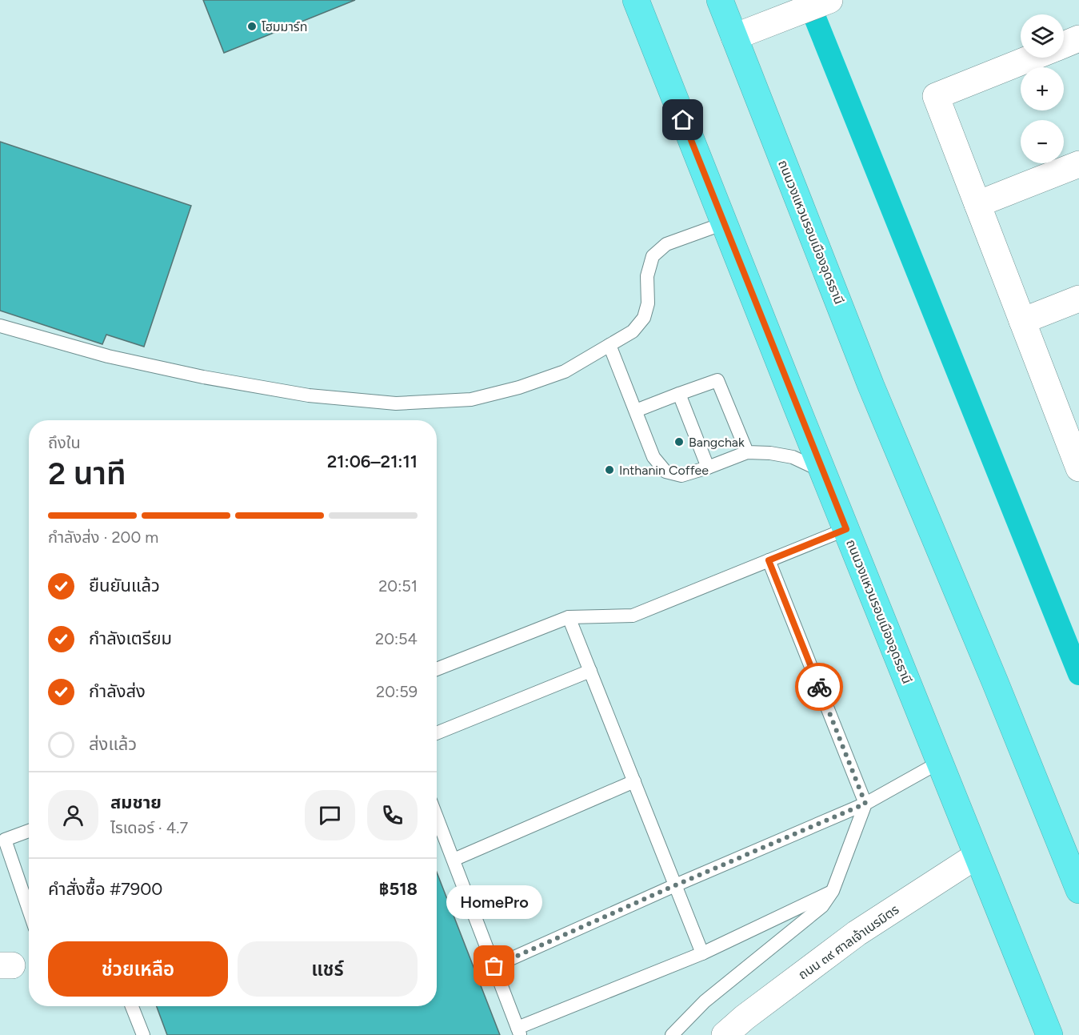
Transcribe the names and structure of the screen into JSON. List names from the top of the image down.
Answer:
{
  "streets": {
    "highway": ["ถนนวงแหวนรอบเมืองอุดรธานี"],
    "street": ["ถนน ๓๙ ศาลเจ้าเนรมิตร"]
  },
  "crossings": [
    ["ถนนวงแหวนรอบเมืองอุดรธานี", "ถนน ๓๙ ศาลเจ้าเนรมิตร"]
  ],
  "places": [
    "โฮมมาร์ท",
    "Bangchak",
    "Inthanin Coffee",
    "HomePro"
  ],
  "page": {
    "map_buttons": ["+", "−"],
    "heading": ["2 นาที", "ถึงใน", "21:06–21:11"],
    "panel": [
      "สมชาย",
      "ไรเดอร์ · 4.7",
      "คำสั่งซื้อ #7900",
      "฿518"
    ],
    "bar": "กำลังส่ง · 200 m",
    "list": [
      ["ยืนยันแล้ว", "20:51"],
      ["กำลังเตรียม", "20:54"],
      ["กำลังส่ง", "20:59"],
      "ส่งแล้ว"
    ],
    "bubble": "HomePro",
    "buttons": ["ช่วยเหลือ", "แชร์"]
  }
}
